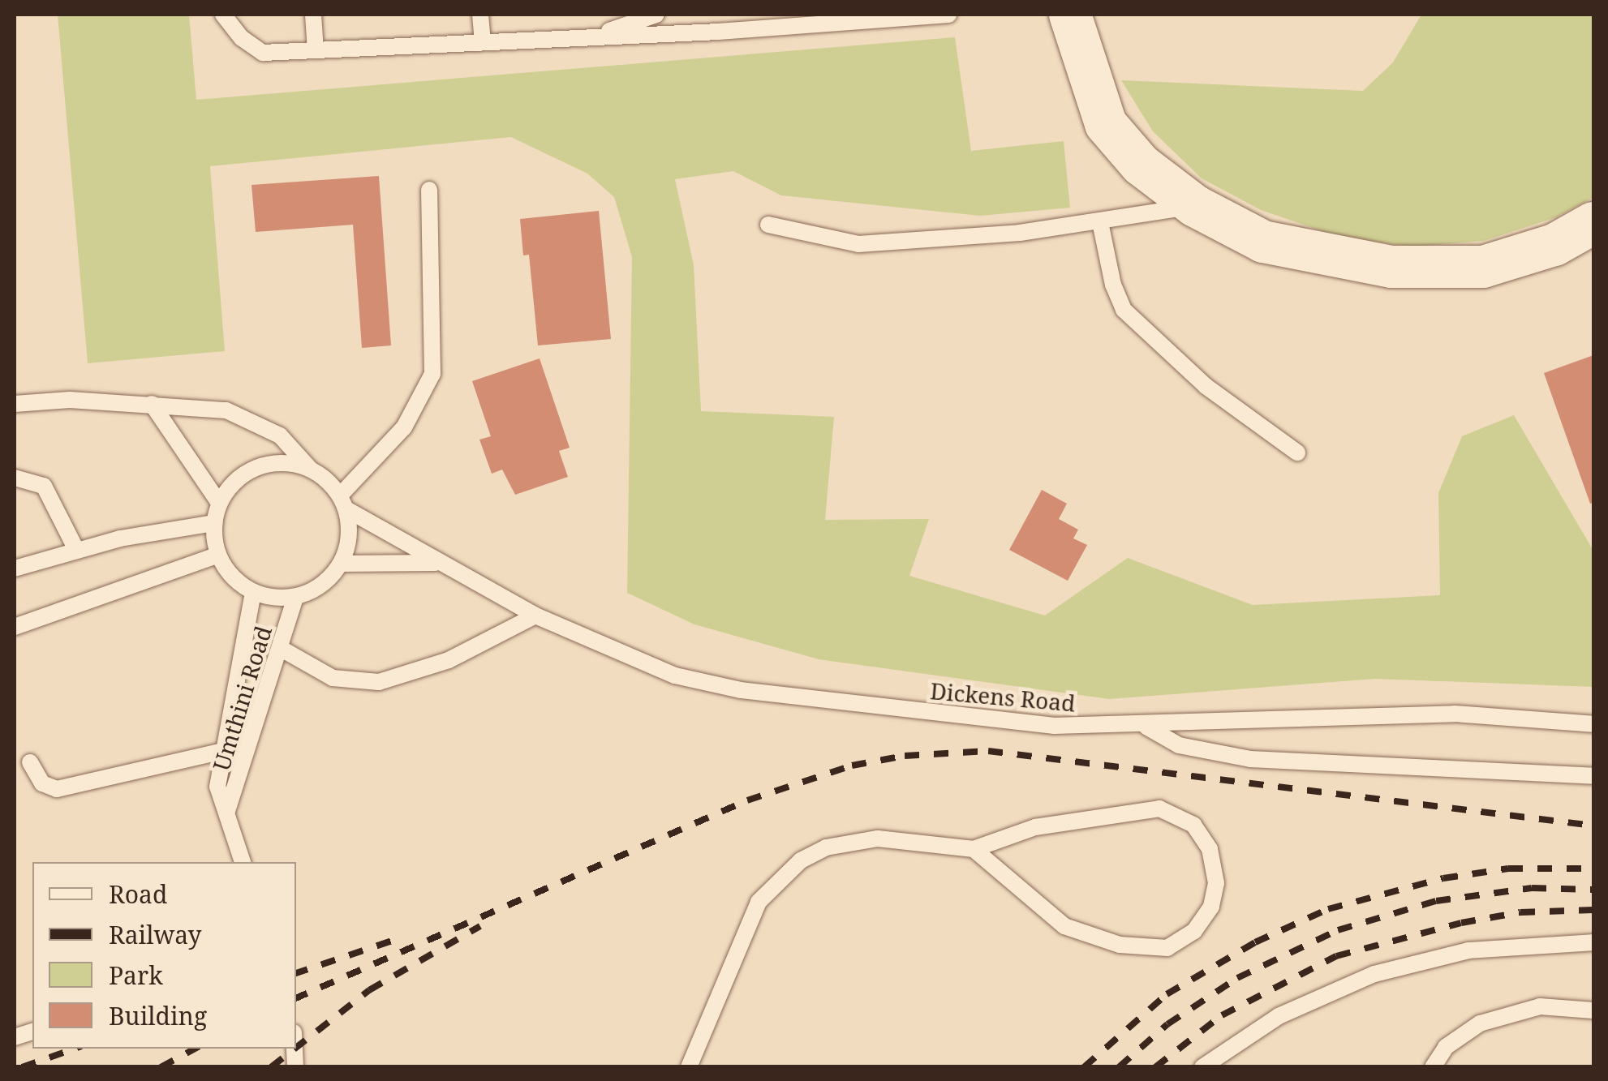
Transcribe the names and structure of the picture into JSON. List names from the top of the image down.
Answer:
{
  "streets": {
    "lane": ["Dickens Road", "Umthini Road"]
  },
  "crossings": [
    ["Dickens Road", "Umthini Road"]
  ],
  "legend": [
    "Road",
    "Railway",
    "Park",
    "Building"
  ]
}
